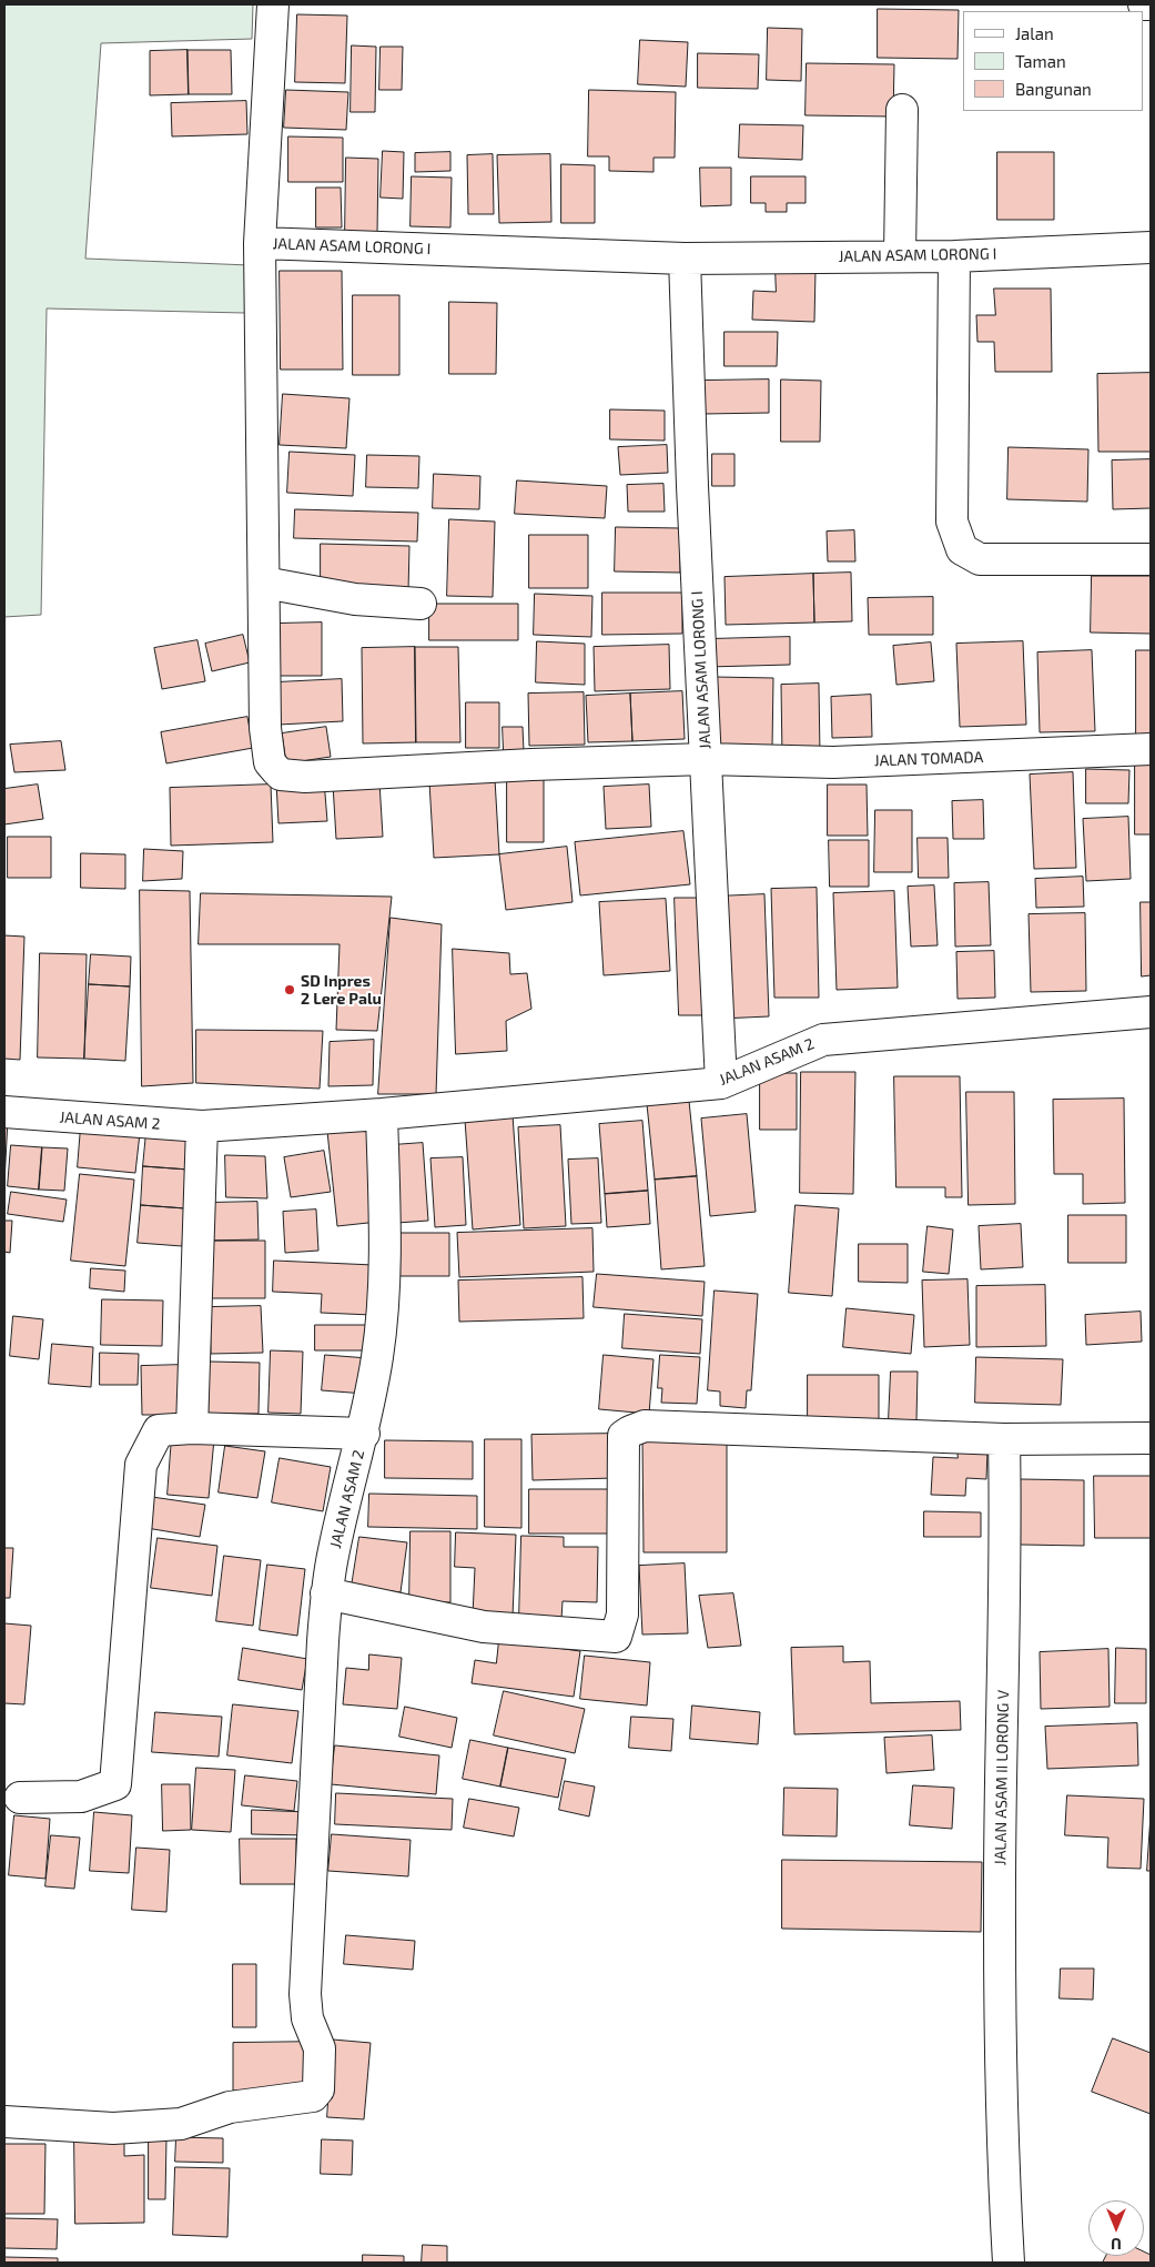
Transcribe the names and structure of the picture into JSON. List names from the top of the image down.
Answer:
{
  "streets": {
    "street": [
      "JALAN ASAM LORONG I",
      "JALAN TOMADA",
      "JALAN ASAM 2",
      "JALAN ASAM II LORONG V"
    ]
  },
  "crossings": [
    ["JALAN ASAM LORONG I", "JALAN TOMADA"],
    ["JALAN ASAM LORONG I", "JALAN ASAM 2"]
  ],
  "places": ["SD Inpres 2 Lere Palu"],
  "legend": ["Jalan", "Taman", "Bangunan"],
  "north": "bottom"
}
